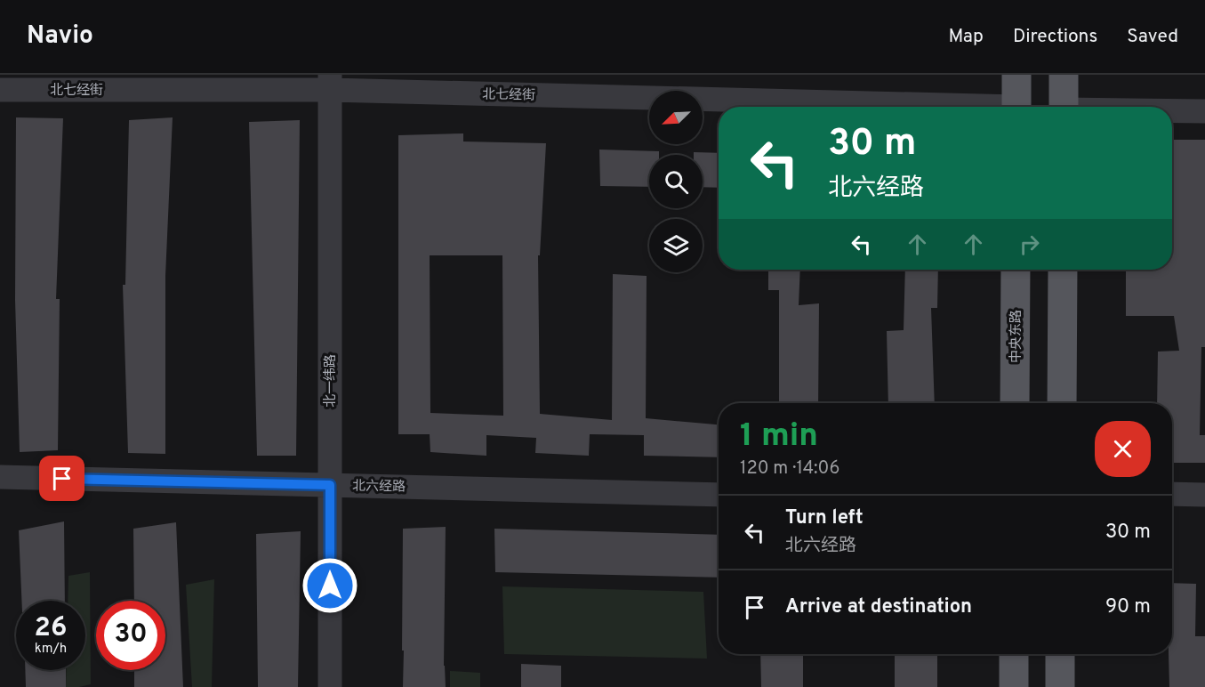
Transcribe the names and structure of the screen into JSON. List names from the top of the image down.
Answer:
{
  "streets": {
    "main road": ["中央东路"],
    "street": ["北七经街", "北一纬路", "北六经路"]
  },
  "crossings": [
    ["北七经街", "北一纬路"],
    ["北一纬路", "北六经路"]
  ],
  "north": "bottom left",
  "page": {
    "header": "Navio",
    "nav": ["Map", "Directions", "Saved"],
    "turn": ["30 m", "北六经路"],
    "heading": ["1 min", "120 m · 14:06"],
    "list": [
      {
        "name": "Turn left",
        "note": "北六经路",
        "value": "30 m"
      },
      {
        "name": "Arrive at destination",
        "value": "90 m"
      }
    ],
    "speed": "26 km/h",
    "limit": "30"
  }
}
